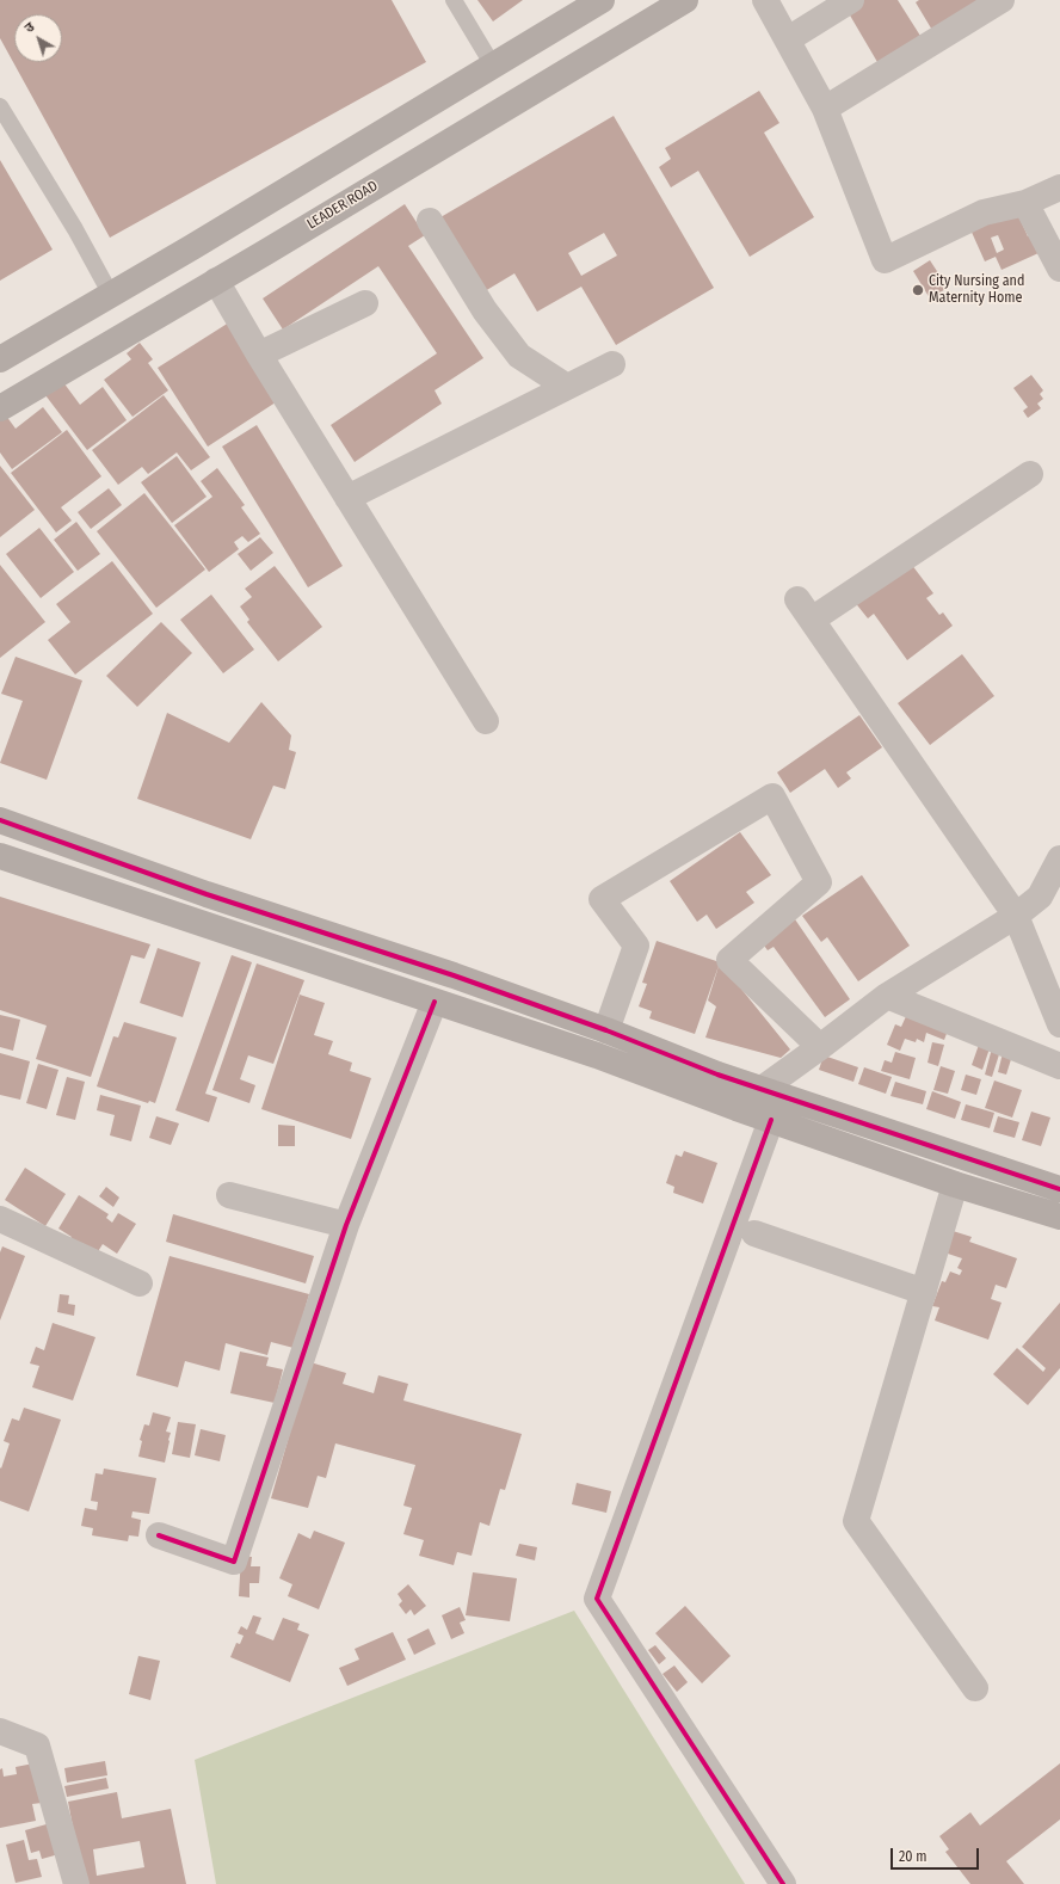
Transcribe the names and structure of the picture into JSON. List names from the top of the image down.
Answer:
{
  "streets": {
    "street": ["LEADER ROAD"]
  },
  "places": ["City Nursing and Maternity Home"],
  "scale_bar": "20 m",
  "north": "top left"
}
